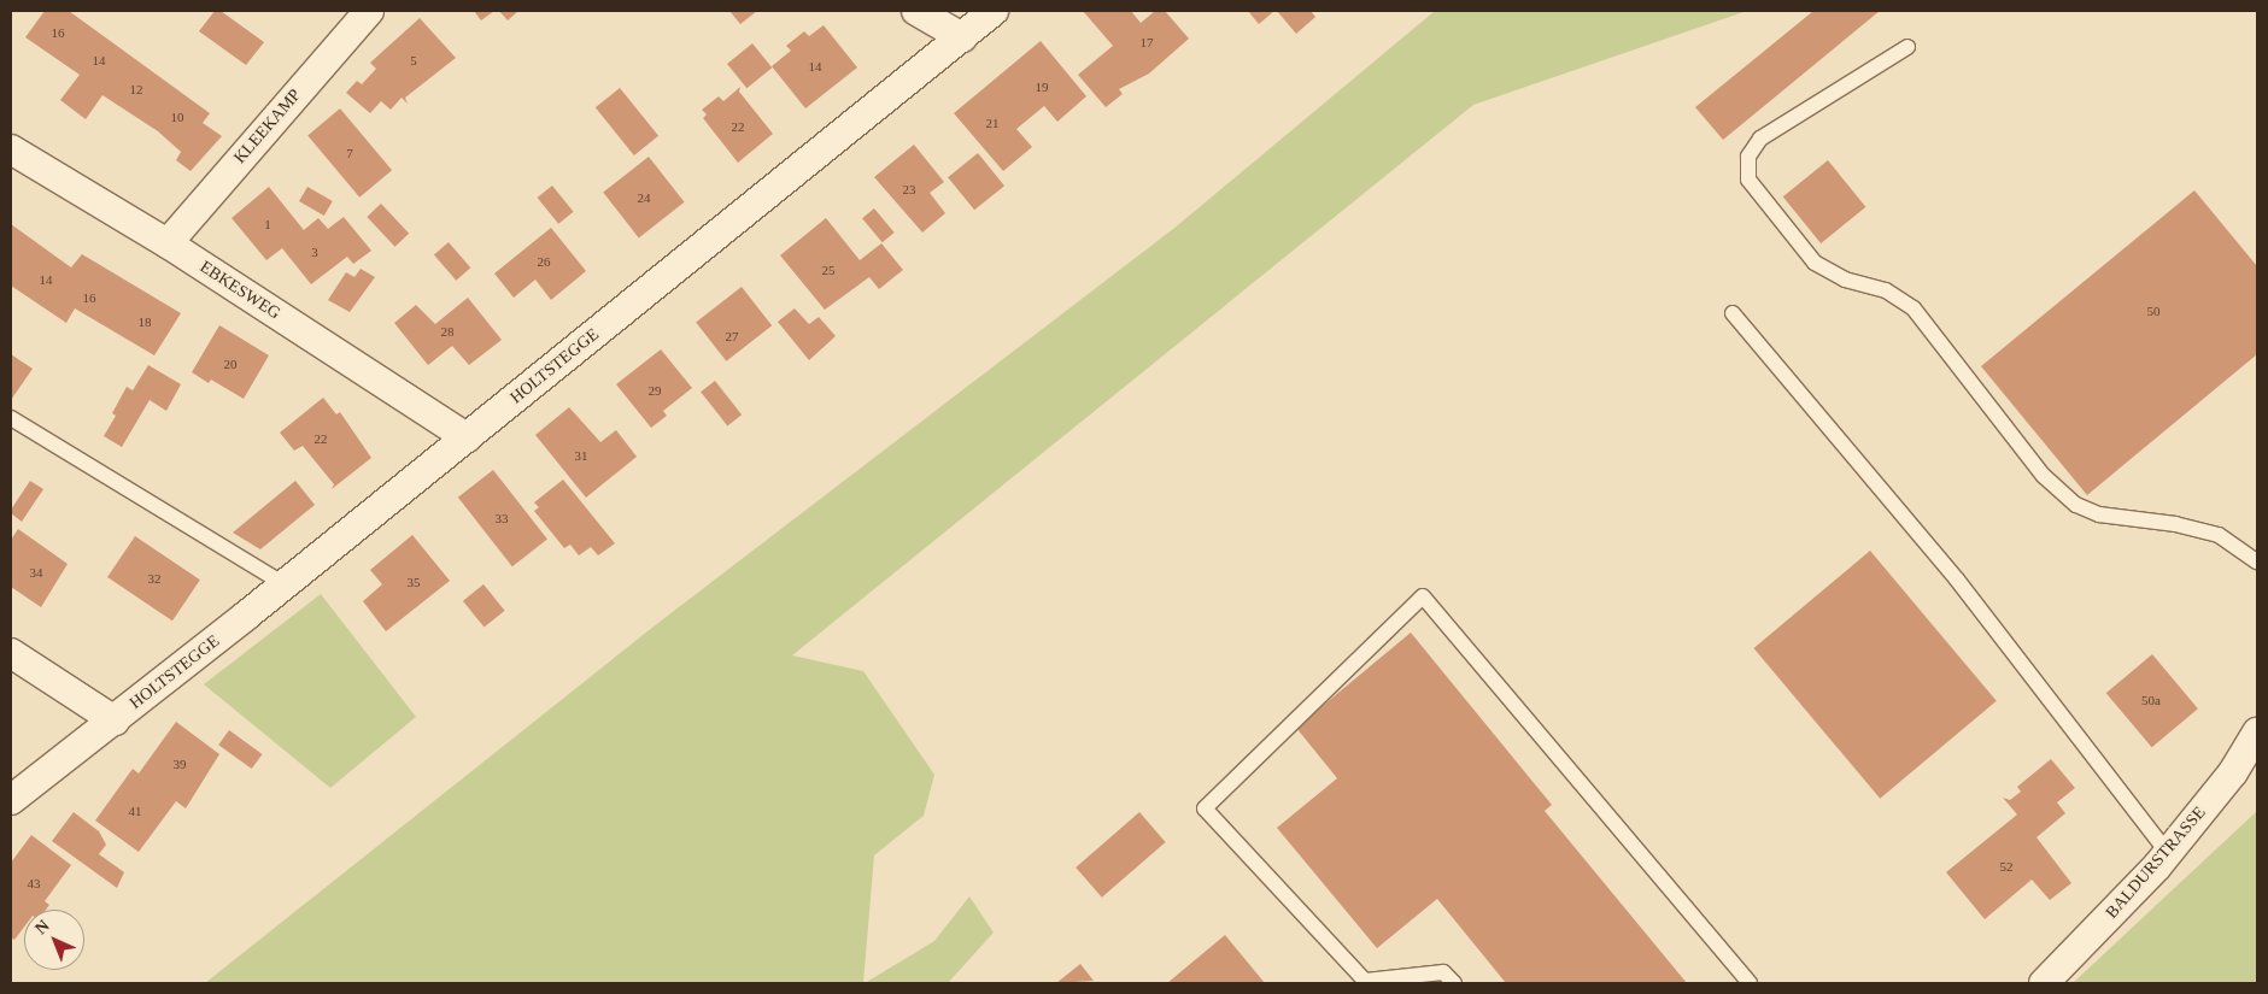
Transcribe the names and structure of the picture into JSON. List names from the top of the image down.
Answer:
{
  "streets": {
    "street": [
      "KLEEKAMP",
      "EBKESWEG",
      "HOLTSTEGGE",
      "BALDURSTRASSE"
    ]
  },
  "crossings": [
    ["KLEEKAMP", "EBKESWEG"],
    ["EBKESWEG", "HOLTSTEGGE"]
  ],
  "house_numbers": [
    "16",
    "17",
    "14",
    "5",
    "14",
    "19",
    "12",
    "10",
    "21",
    "22",
    "7",
    "23",
    "24",
    "1",
    "3",
    "26",
    "25",
    "14",
    "16",
    "50",
    "18",
    "28",
    "27",
    "20",
    "29",
    "22",
    "31",
    "33",
    "34",
    "32",
    "35",
    "50a",
    "39",
    "41",
    "52",
    "43"
  ],
  "north": "top left"
}
